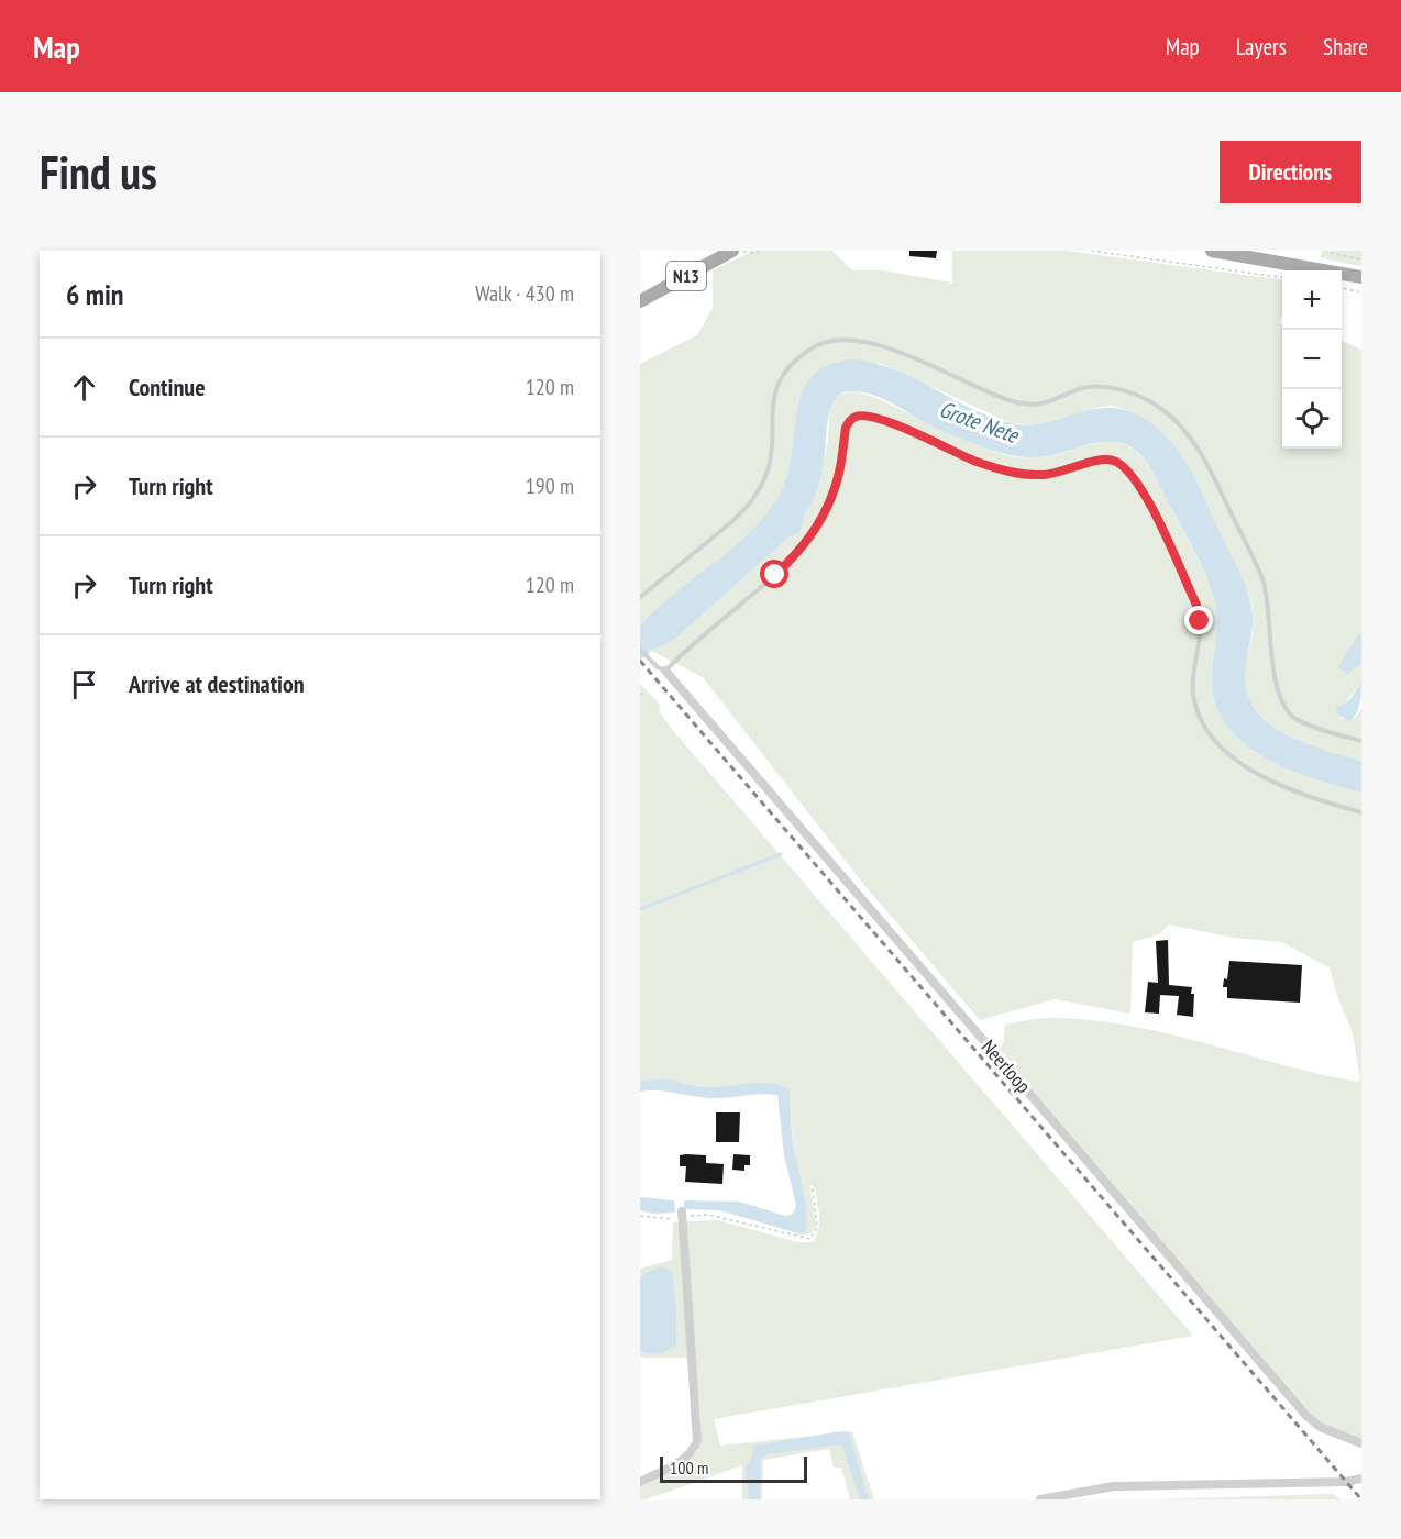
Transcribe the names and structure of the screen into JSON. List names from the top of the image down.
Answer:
{
  "streets": {
    "main road": ["N13"],
    "street": ["Neerloop"]
  },
  "water": ["Grote Nete"],
  "scale_bar": "100 m",
  "page": {
    "header": "Map",
    "nav": ["Map", "Layers", "Share"],
    "buttons": "Directions",
    "title": "Find us",
    "heading": ["6 min", "Walk · 430 m"],
    "map_buttons": ["+", "−"],
    "list": [
      ["Continue", "120 m"],
      ["Turn right", "190 m"],
      ["Turn right", "120 m"],
      "Arrive at destination"
    ],
    "scale": "100 m"
  }
}
